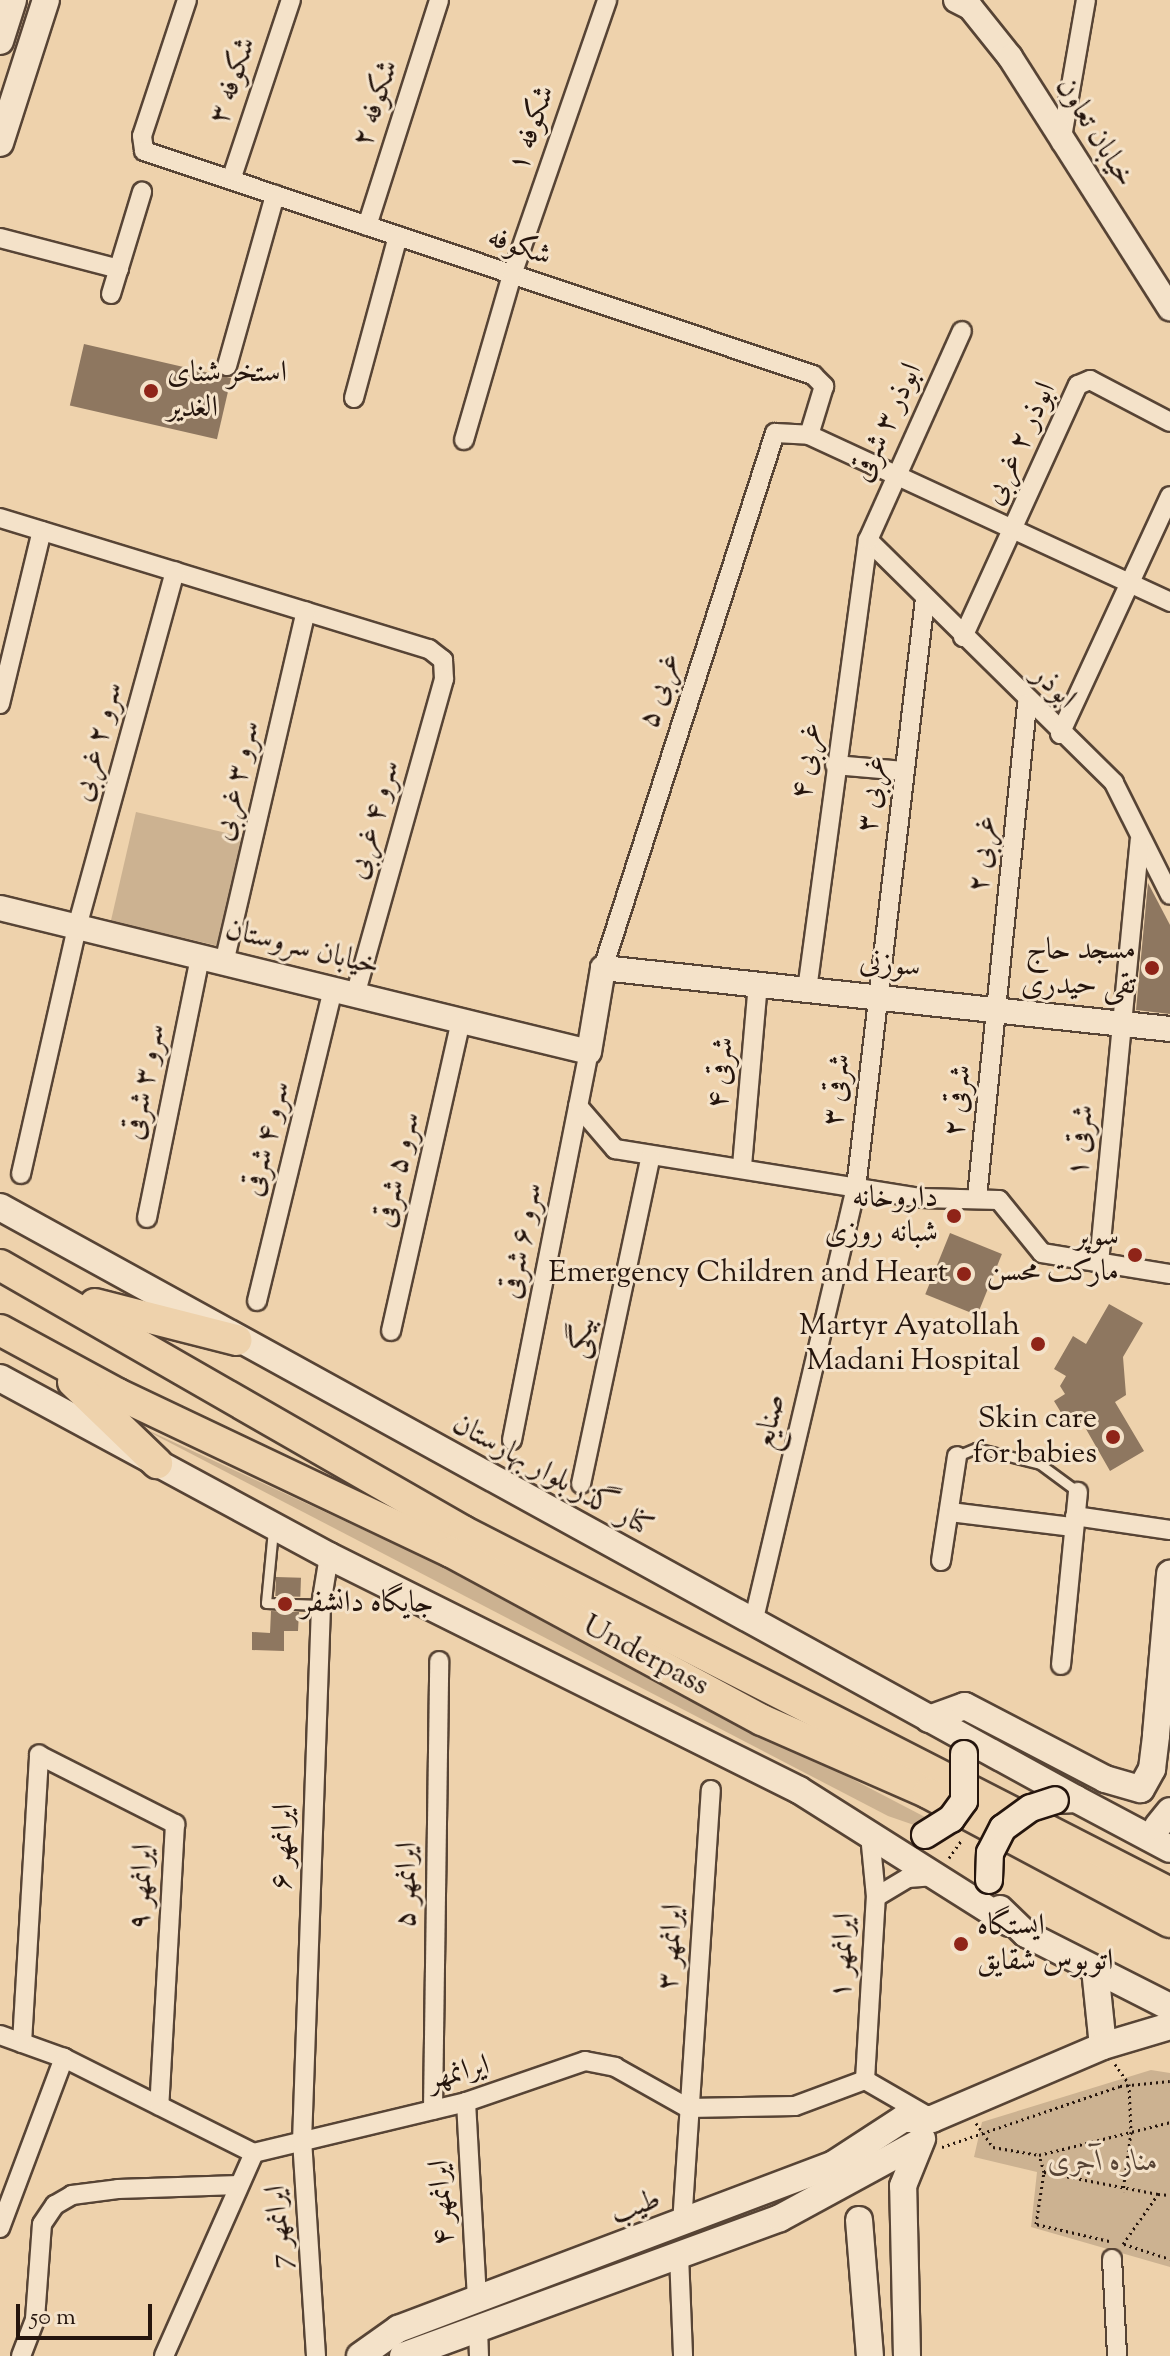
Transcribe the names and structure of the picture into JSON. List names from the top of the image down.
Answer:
{
  "streets": {
    "main road": ["کنار گذر بلوار بهارستان", "Underpass", "طیب"],
    "street": [
      "شکوفه ۳",
      "شکوفه ۲",
      "شکوفه ۱",
      "خیابان تعاون",
      "شکوفه",
      "ابوذر ۳ شرقی",
      "ابوذر ۲ غربی",
      "ابوذر",
      "غربی ۵",
      "سرو ۲ غربی",
      "غربی ۴",
      "سرو ۳ غربی",
      "غربی ۳",
      "سرو ۴ غربی",
      "غربی ۲",
      "خیابان سروستان",
      "سوزنی",
      "شرقی ۴",
      "سرو ۳ شرقی",
      "شرقی ۳",
      "شرقی ۲",
      "سرو ۴ شرقی",
      "شرقی ۱",
      "سرو ۵ شرقی",
      "سرو ۶ شرقی",
      "بیگی",
      "صنایع",
      "ایرانمهر ۶",
      "ایرانمهر ۵",
      "ایرانمهر ۹",
      "ایرانمهر ۳",
      "ایرانمهر ۱",
      "ایرانمهر",
      "ایرانمهر ۴",
      "ایرانمهر 7"
    ]
  },
  "crossings": [
    ["شکوفه ۳", "شکوفه"],
    ["شکوفه ۲", "شکوفه"],
    ["شکوفه ۱", "شکوفه"],
    ["شکوفه", "غربی ۵"],
    ["ابوذر ۳ شرقی", "ابوذر"],
    ["ابوذر ۳ شرقی", "غربی ۴"],
    ["ابوذر ۲ غربی", "ابوذر"],
    ["ابوذر", "غربی ۴"],
    ["ابوذر", "غربی ۳"],
    ["ابوذر", "غربی ۲"],
    ["ابوذر", "شرقی ۱"],
    ["غربی ۵", "سوزنی"],
    ["سرو ۲ غربی", "خیابان سروستان"],
    ["غربی ۴", "سوزنی"],
    ["سرو ۳ غربی", "سرو ۴ غربی"],
    ["سرو ۳ غربی", "خیابان سروستان"],
    ["غربی ۳", "سوزنی"],
    ["غربی ۳", "شرقی ۳"],
    ["سرو ۴ غربی", "خیابان سروستان"],
    ["سرو ۴ غربی", "سرو ۴ شرقی"],
    ["غربی ۲", "سوزنی"],
    ["غربی ۲", "شرقی ۲"],
    ["خیابان سروستان", "سرو ۳ شرقی"],
    ["خیابان سروستان", "سرو ۴ شرقی"],
    ["خیابان سروستان", "سرو ۵ شرقی"],
    ["خیابان سروستان", "سرو ۶ شرقی"],
    ["سوزنی", "شرقی ۴"],
    ["سوزنی", "شرقی ۳"],
    ["سوزنی", "شرقی ۲"],
    ["سوزنی", "شرقی ۱"],
    ["شرقی ۳", "صنایع"],
    ["صنایع", "کنار گذر بلوار بهارستان"],
    ["ایرانمهر ۶", "ایرانمهر"],
    ["ایرانمهر ۶", "ایرانمهر 7"],
    ["ایرانمهر ۵", "ایرانمهر"],
    ["ایرانمهر ۳", "ایرانمهر"],
    ["ایرانمهر ۳", "طیب"],
    ["ایرانمهر", "ایرانمهر ۴"],
    ["ایرانمهر", "ایرانمهر 7"],
    ["ایرانمهر ۴", "طیب"]
  ],
  "parks": ["مناره آجری"],
  "places": [
    "استخر شنای الغدیر",
    "مسجد حاج تقی حیدری",
    "داروخانه شبانه روزی",
    "سوپر مارکت محسن",
    "Emergency Children and Heart",
    "Martyr Ayatollah Madani Hospital",
    "Skin care for babies",
    "جایگاه دانشفر",
    "ایستگاه اتوبوس شقایق"
  ],
  "scale_bar": "50 m"
}
